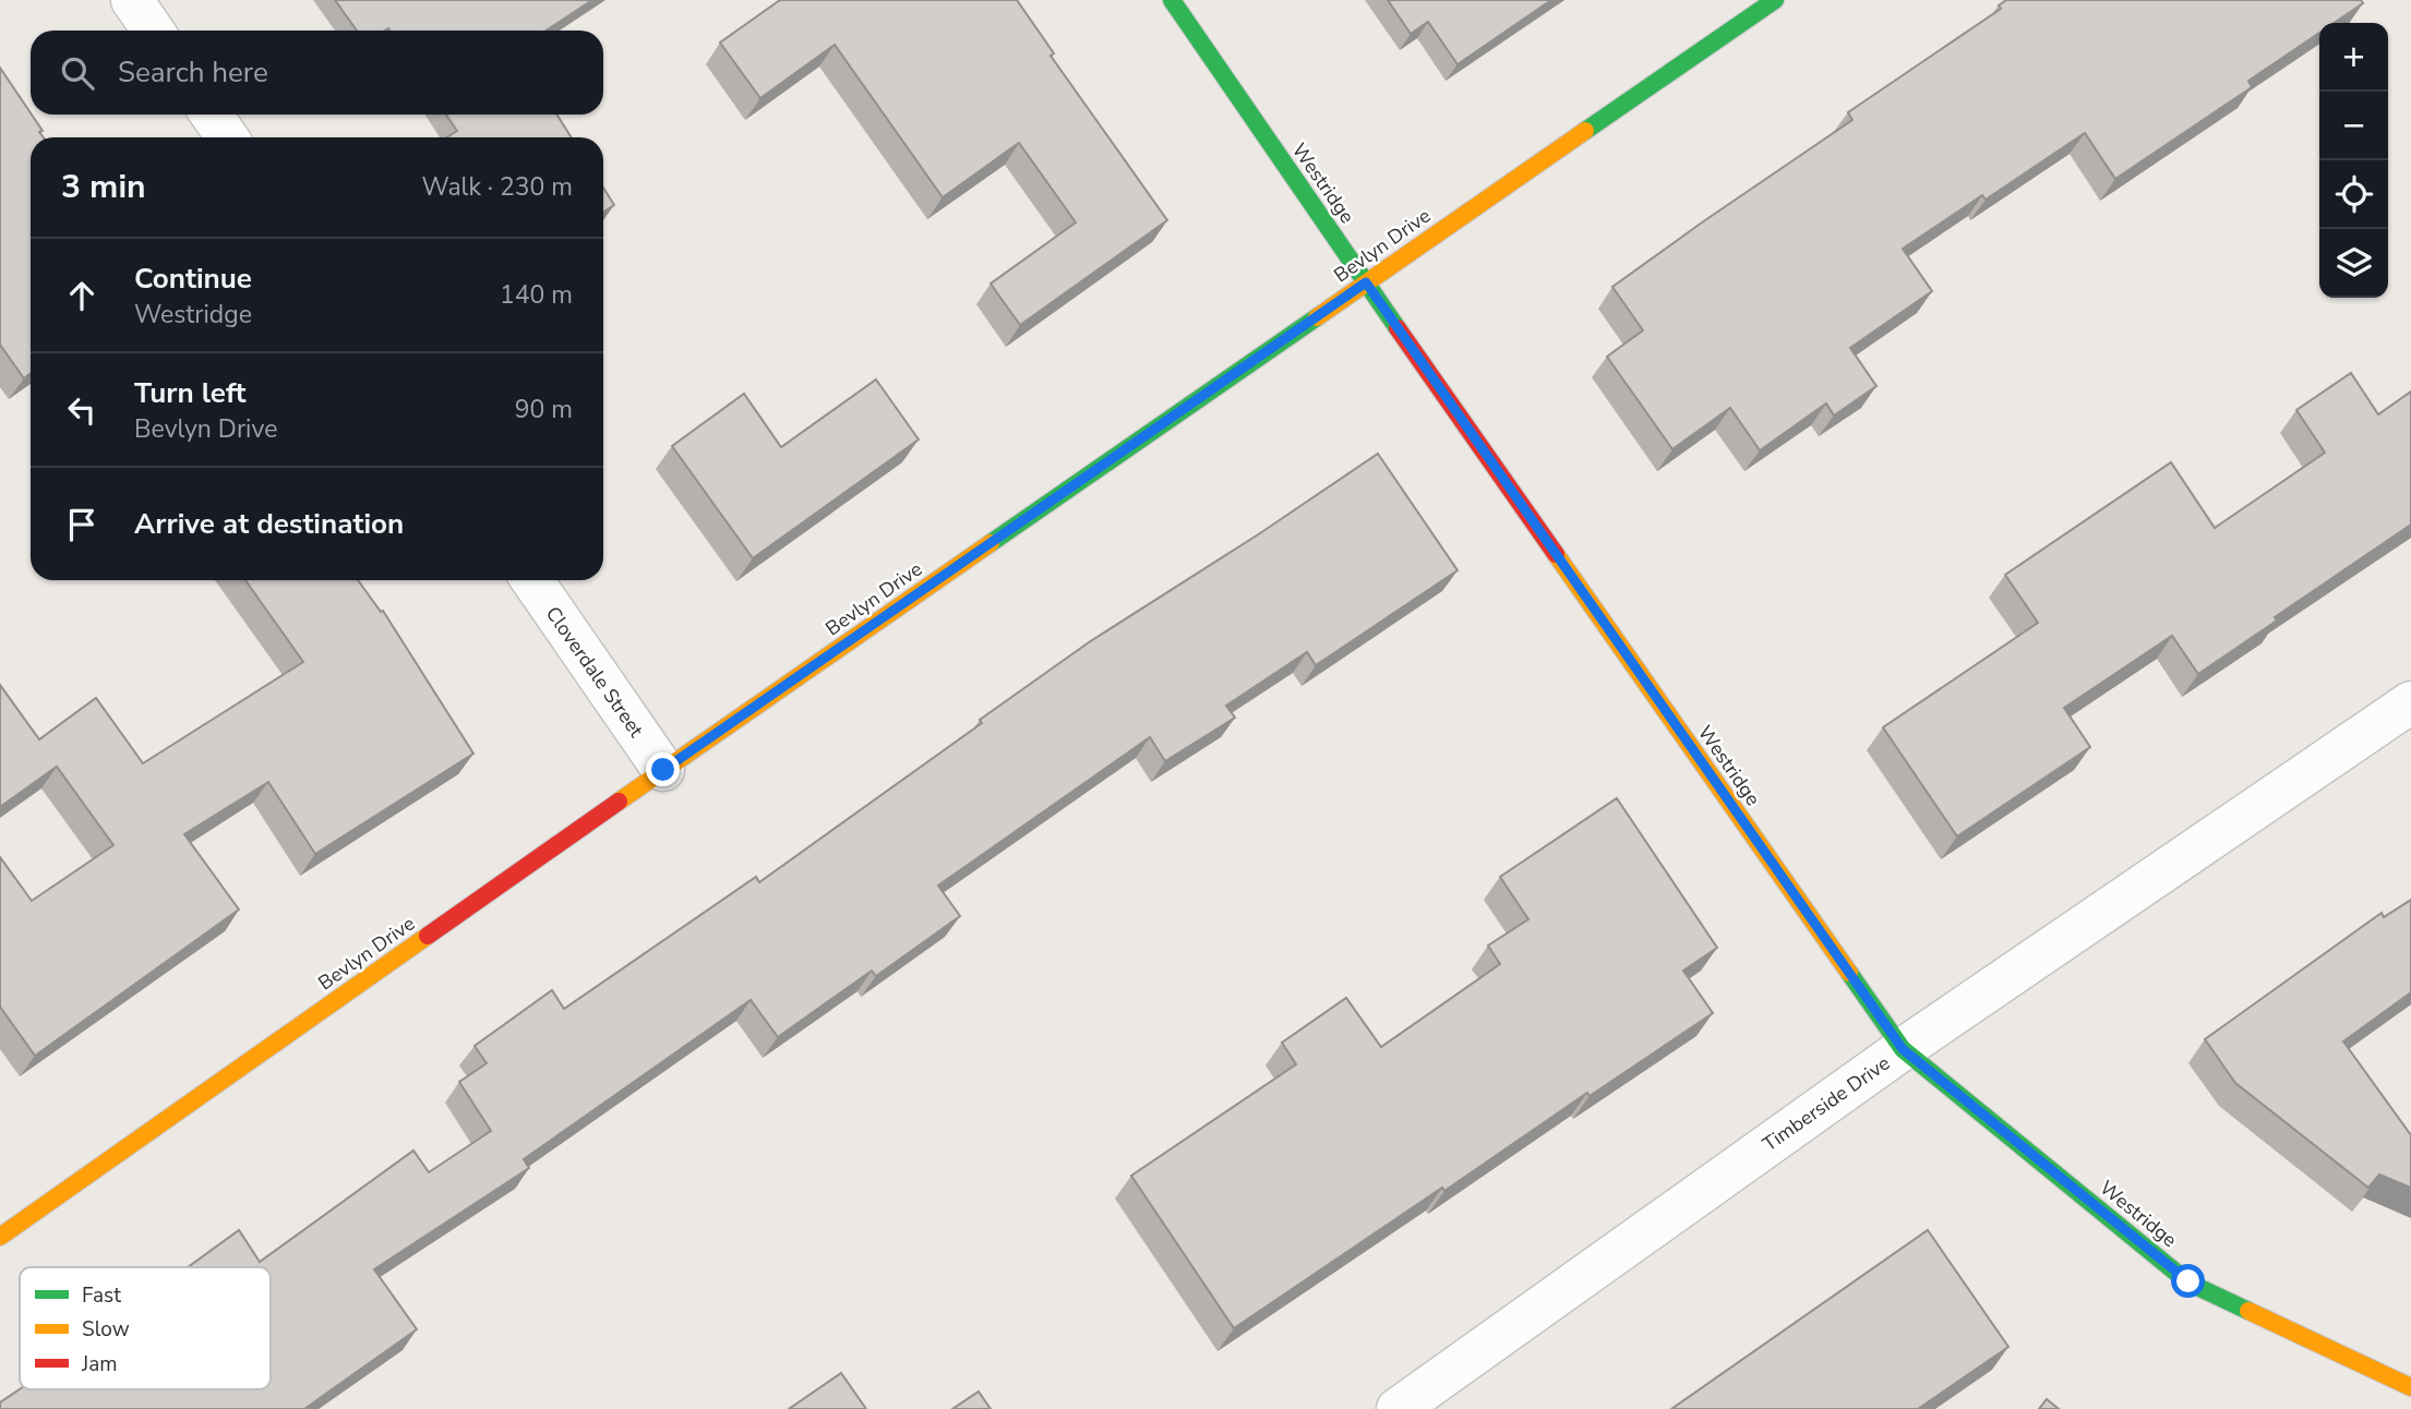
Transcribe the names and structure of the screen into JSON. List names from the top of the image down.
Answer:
{
  "streets": {
    "street": [
      "Westridge",
      "Bevlyn Drive",
      "Cloverdale Street",
      "Timberside Drive"
    ]
  },
  "crossings": [
    ["Westridge", "Bevlyn Drive"],
    ["Westridge", "Timberside Drive"],
    ["Bevlyn Drive", "Cloverdale Street"]
  ],
  "legend": ["Fast", "Slow", "Jam"],
  "page": {
    "map_buttons": ["+", "−"],
    "search": "Search here",
    "heading": ["3 min", "Walk · 230 m"],
    "list": [
      ["Continue", "Westridge", "140 m"],
      ["Turn left", "Bevlyn Drive", "90 m"],
      "Arrive at destination"
    ]
  }
}
